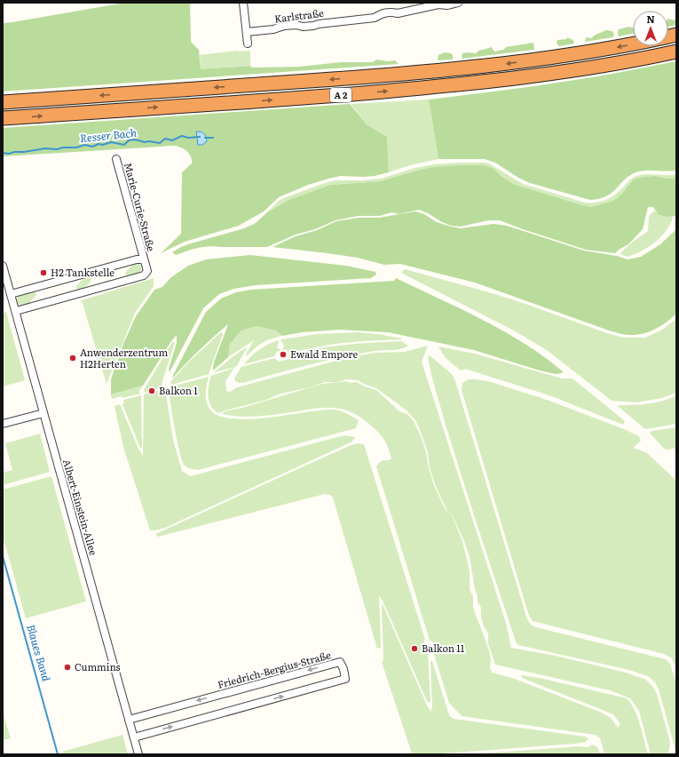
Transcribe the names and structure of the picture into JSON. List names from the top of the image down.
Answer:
{
  "streets": {
    "highway": ["A 2"],
    "street": [
      "Karlstraße",
      "Marie-Curie-Straße",
      "Albert-Einstein-Allee",
      "Friedrich-Bergius-Straße"
    ]
  },
  "crossings": [
    ["Marie-Curie-Straße", "Albert-Einstein-Allee"],
    ["Albert-Einstein-Allee", "Friedrich-Bergius-Straße"]
  ],
  "water": ["Resser Bach", "Blaues Band"],
  "places": [
    "H2 Tankstelle",
    "Ewald Empore",
    "Anwenderzentrum H2Herten",
    "Balkon 1",
    "Balkon 11",
    "Cummins"
  ],
  "north": "top"
}
